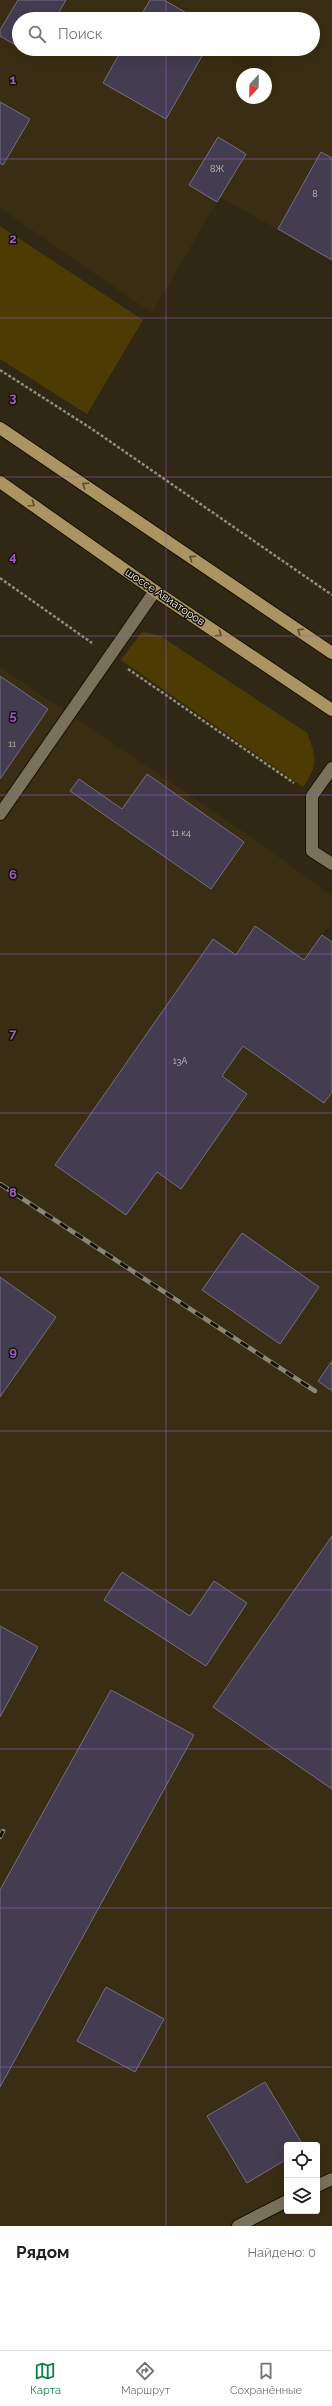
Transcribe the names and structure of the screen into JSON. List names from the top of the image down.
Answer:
{
  "streets": {
    "main road": ["шоссе Авиаторов"]
  },
  "house_numbers": [
    "8Ж",
    "8",
    "11",
    "11 к4",
    "13А"
  ],
  "north": "bottom",
  "page": {
    "search": "Поиск",
    "heading": ["Рядом", "Найдено: 0"],
    "nav": ["Карта", "Маршрут", "Сохранённые"]
  },
  "grid": {
    "rows": [
      "1",
      "2",
      "3",
      "4",
      "5",
      "6",
      "7",
      "8",
      "9"
    ]
  }
}
